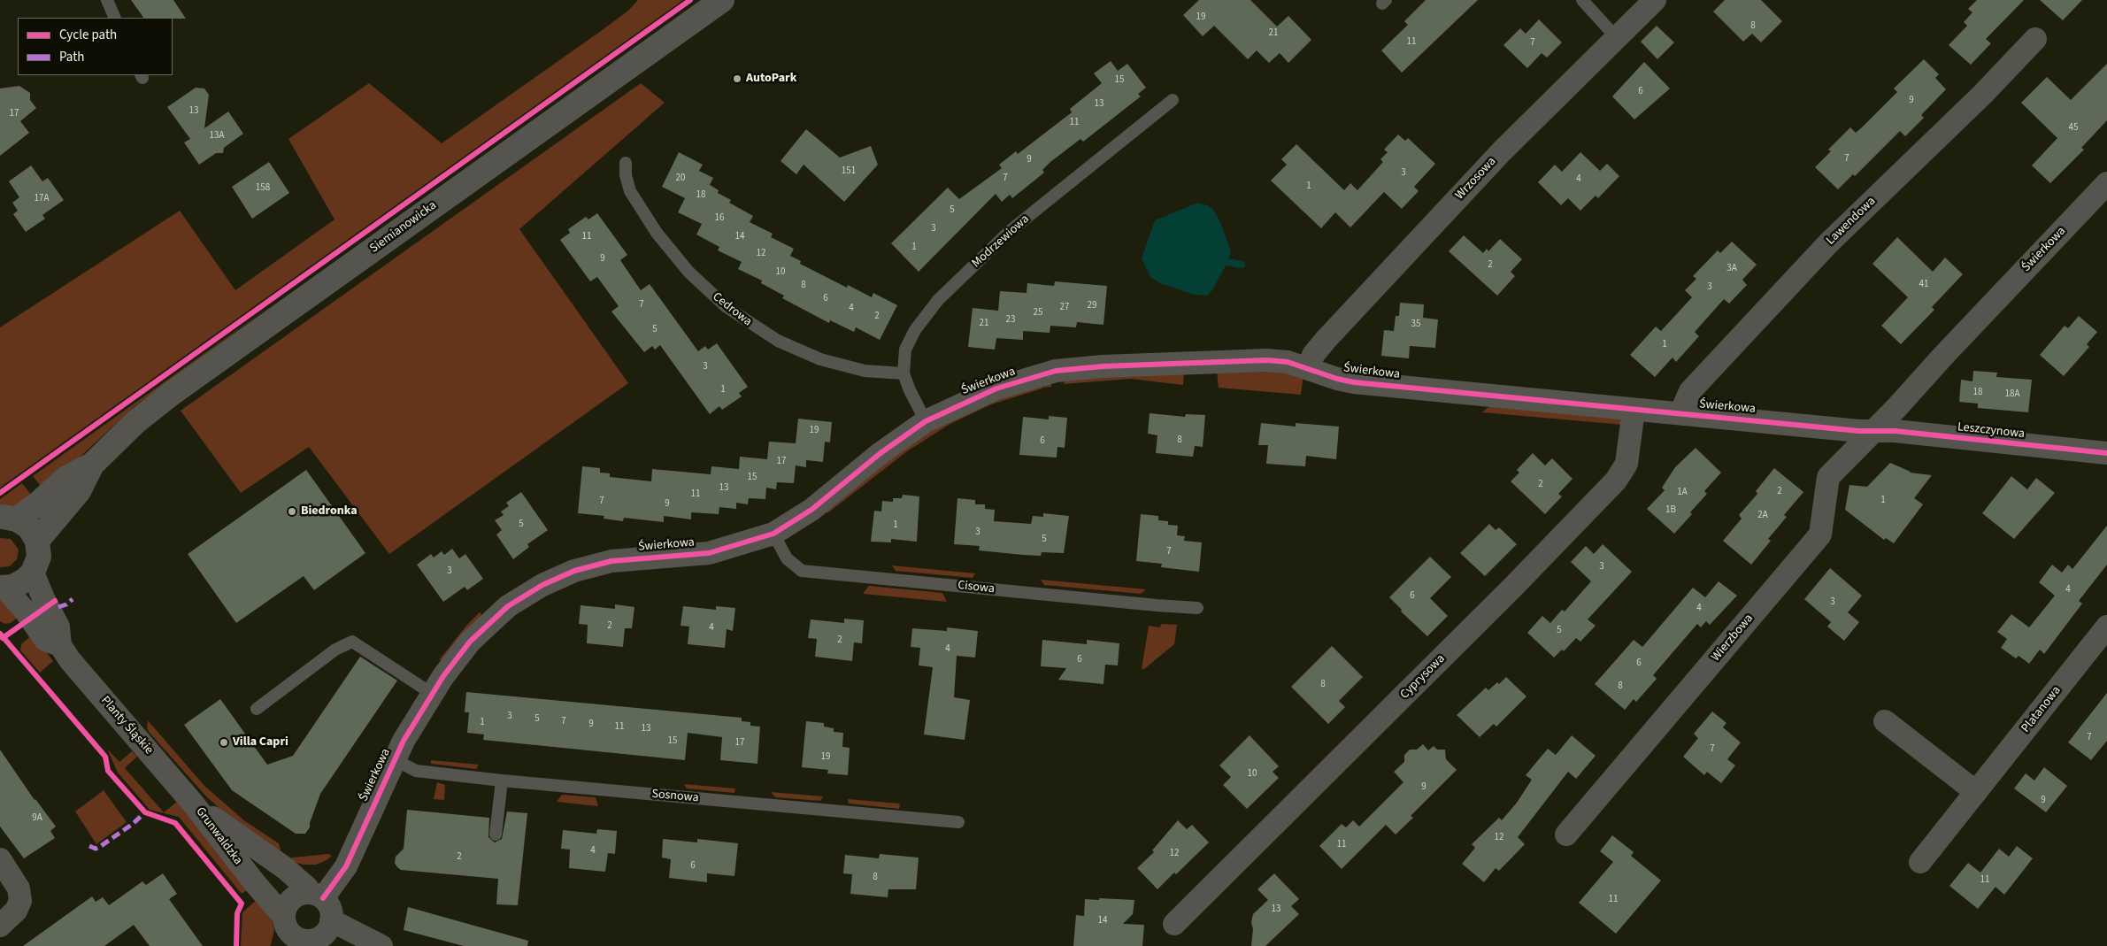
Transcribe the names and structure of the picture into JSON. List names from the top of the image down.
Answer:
{
  "streets": {
    "street": [
      "Wrzosowa",
      "Lawendowa",
      "Siemianowicka",
      "Świerkowa",
      "Leszczynowa",
      "Wierzbowa",
      "Cyprysowa",
      "Platanowa",
      "Planty Śląskie",
      "Grunwaldzka"
    ],
    "lane": [
      "Modrzewiowa",
      "Cedrowa",
      "Cisowa",
      "Sosnowa"
    ]
  },
  "crossings": [
    ["Wrzosowa", "Świerkowa"],
    ["Lawendowa", "Świerkowa"],
    ["Modrzewiowa", "Świerkowa"],
    ["Modrzewiowa", "Cedrowa"],
    ["Świerkowa", "Leszczynowa"],
    ["Świerkowa", "Cisowa"],
    ["Świerkowa", "Wierzbowa"],
    ["Świerkowa", "Cyprysowa"],
    ["Świerkowa", "Sosnowa"],
    ["Świerkowa", "Grunwaldzka"],
    ["Leszczynowa", "Wierzbowa"],
    ["Planty Śląskie", "Grunwaldzka"]
  ],
  "places": ["AutoPark", "Biedronka", "Villa Capri"],
  "house_numbers": [
    "19",
    "8",
    "21",
    "11",
    "7",
    "15",
    "6",
    "9",
    "13",
    "13",
    "17",
    "11",
    "45",
    "13A",
    "7",
    "9",
    "151",
    "3",
    "20",
    "7",
    "4",
    "1",
    "158",
    "18",
    "17A",
    "5",
    "16",
    "3",
    "11",
    "14",
    "1",
    "12",
    "9",
    "2",
    "3A",
    "10",
    "41",
    "8",
    "3",
    "6",
    "7",
    "29",
    "27",
    "4",
    "25",
    "2",
    "23",
    "21",
    "35",
    "5",
    "1",
    "3",
    "1",
    "18",
    "18A",
    "19",
    "8",
    "6",
    "17",
    "15",
    "2",
    "13",
    "2",
    "1A",
    "11",
    "1",
    "7",
    "9",
    "1B",
    "2A",
    "5",
    "1",
    "3",
    "5",
    "7",
    "3",
    "3",
    "4",
    "6",
    "3",
    "4",
    "2",
    "4",
    "5",
    "2",
    "4",
    "6",
    "6",
    "8",
    "8",
    "3",
    "5",
    "7",
    "1",
    "9",
    "11",
    "13",
    "7",
    "15",
    "17",
    "7",
    "19",
    "10",
    "9",
    "9",
    "9A",
    "12",
    "11",
    "4",
    "12",
    "2",
    "6",
    "8",
    "11",
    "11",
    "13",
    "14"
  ],
  "legend": ["Cycle path", "Path"]
}
